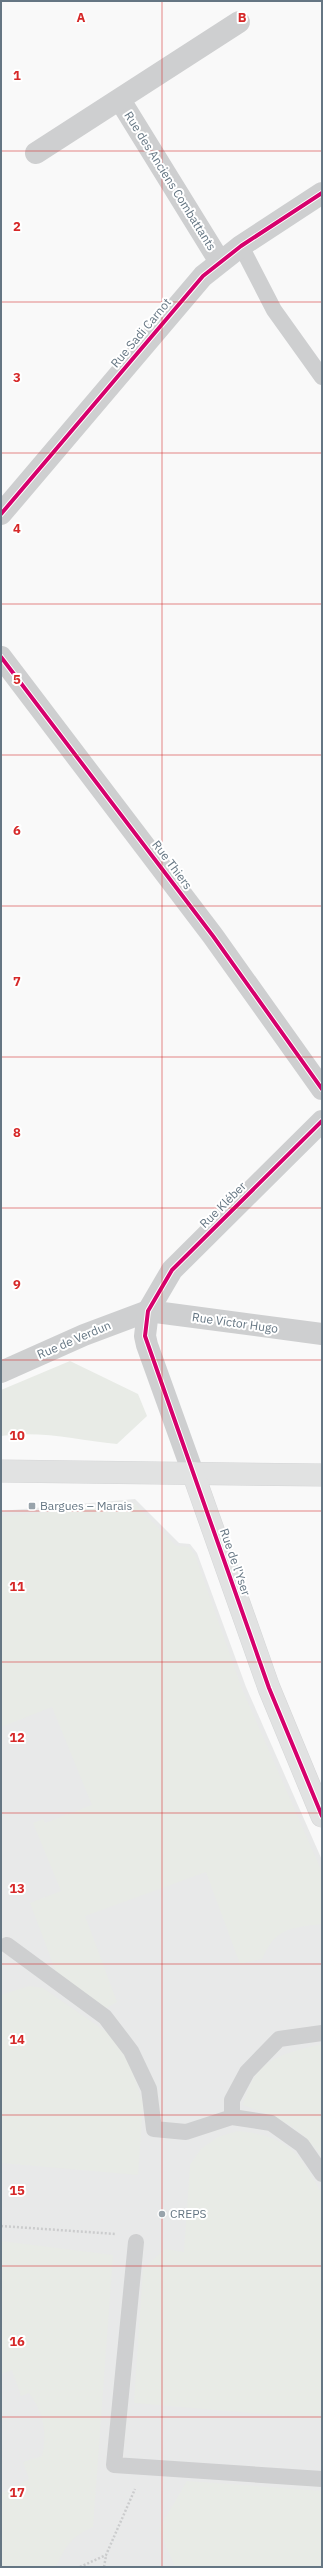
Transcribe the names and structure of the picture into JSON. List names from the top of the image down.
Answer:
{
  "streets": {
    "street": [
      "Rue des Anciens Combattants",
      "Rue Sadi Carnot",
      "Rue Thiers",
      "Rue Kléber",
      "Rue Victor Hugo",
      "Rue de Verdun",
      "Rue de l'Yser"
    ]
  },
  "crossings": [
    ["Rue des Anciens Combattants", "Rue Sadi Carnot"],
    ["Rue Kléber", "Rue Victor Hugo"],
    ["Rue Kléber", "Rue de Verdun"],
    ["Rue Kléber", "Rue de l'Yser"],
    ["Rue Victor Hugo", "Rue de Verdun"],
    ["Rue Victor Hugo", "Rue de l'Yser"],
    ["Rue de Verdun", "Rue de l'Yser"]
  ],
  "places": {
    "transit": ["Bargues – Marais"],
    "other": ["CREPS"]
  },
  "grid": {
    "columns": ["A", "B"],
    "rows": [
      "1",
      "2",
      "3",
      "4",
      "5",
      "6",
      "7",
      "8",
      "9",
      "10",
      "11",
      "12",
      "13",
      "14",
      "15",
      "16",
      "17"
    ]
  }
}
